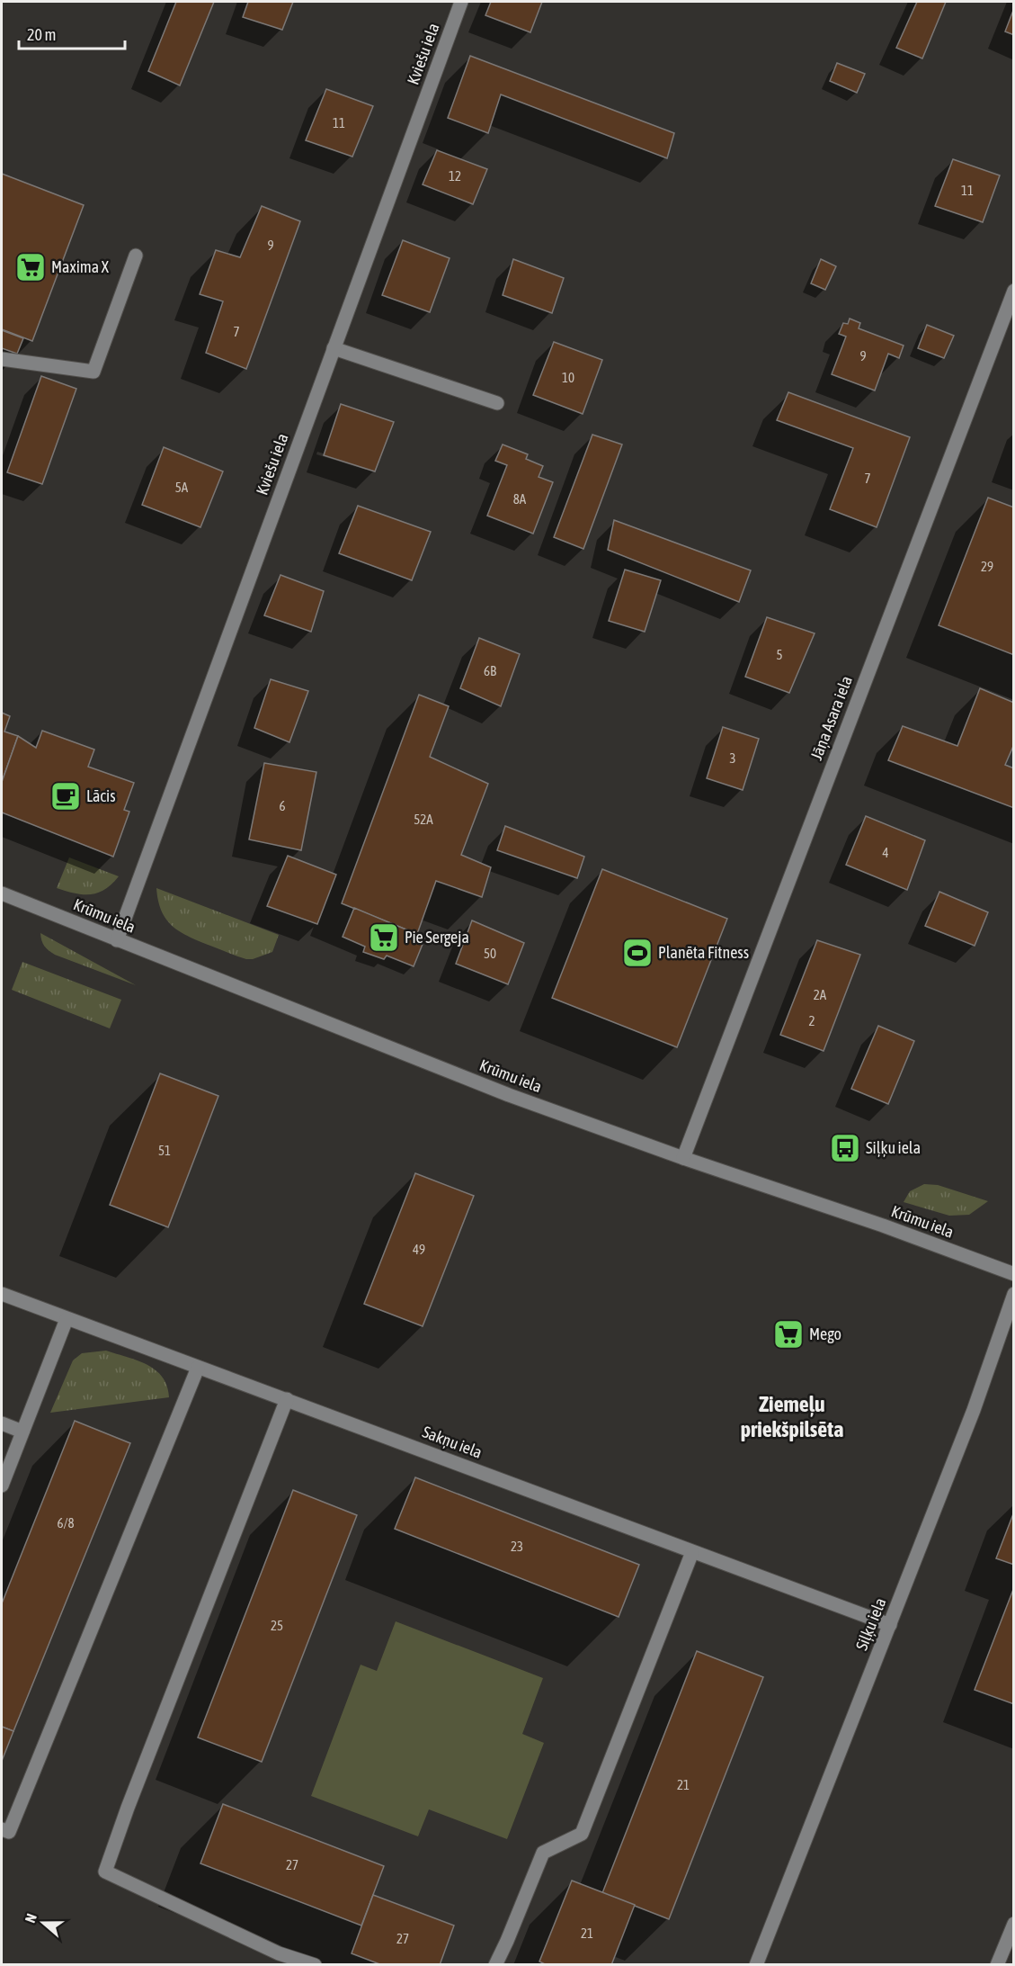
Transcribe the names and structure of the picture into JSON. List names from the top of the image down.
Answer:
{
  "streets": {
    "street": [
      "Kviešu iela",
      "Jāņa Asara iela",
      "Krūmu iela",
      "Sakņu iela",
      "Siļķu iela"
    ]
  },
  "crossings": [
    ["Kviešu iela", "Krūmu iela"],
    ["Jāņa Asara iela", "Krūmu iela"],
    ["Sakņu iela", "Siļķu iela"]
  ],
  "districts": ["Ziemeļu priekšpilsēta"],
  "places": {
    "supermarket": ["Maxima X", "Pie Sergeja", "Mego"],
    "cafe": ["Lācis"],
    "sports": ["Planēta Fitness"],
    "bus stop": ["Siļķu iela"]
  },
  "house_numbers": [
    "11",
    "12",
    "11",
    "9",
    "7",
    "9",
    "10",
    "7",
    "5A",
    "8A",
    "29",
    "5",
    "6B",
    "3",
    "6",
    "52A",
    "4",
    "50",
    "2A",
    "2",
    "51",
    "49",
    "6/8",
    "23",
    "25",
    "21",
    "27",
    "21",
    "27"
  ],
  "scale_bar": "20 m",
  "north": "left"
}
